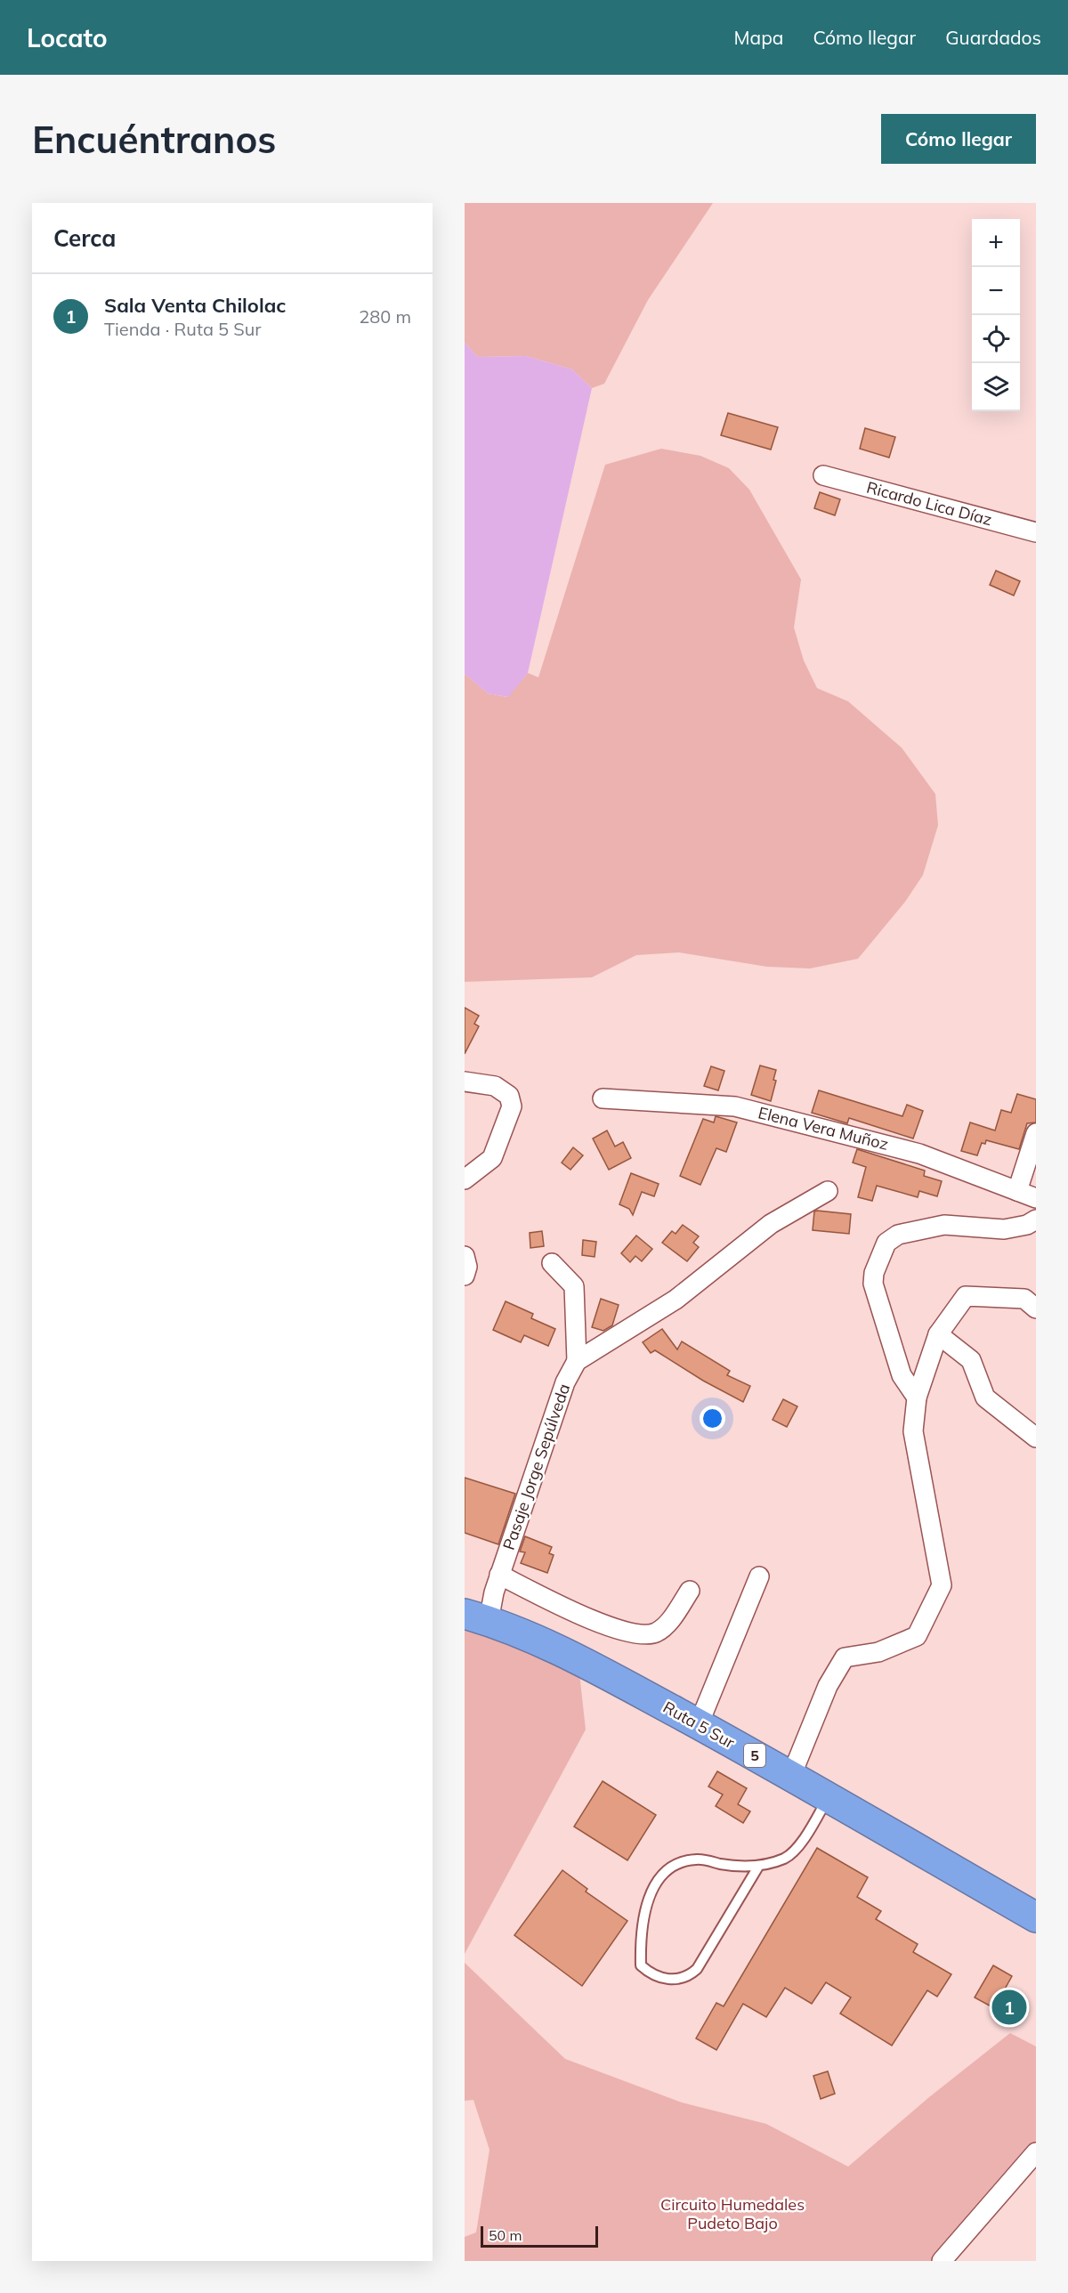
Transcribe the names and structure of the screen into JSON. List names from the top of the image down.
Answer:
{
  "streets": {
    "highway": ["Ruta 5 Sur", "5"],
    "street": ["Ricardo Lica Díaz", "Elena Vera Muñoz", "Pasaje Jorge Sepúlveda"]
  },
  "crossings": [
    ["Pasaje Jorge Sepúlveda", "Ruta 5 Sur"]
  ],
  "parks": ["Circuito Humedales Pudeto Bajo"],
  "scale_bar": "50 m",
  "page": {
    "header": "Locato",
    "nav": ["Mapa", "Cómo llegar", "Guardados"],
    "buttons": "Cómo llegar",
    "title": "Encuéntranos",
    "heading": "Cerca",
    "map_buttons": ["+", "−"],
    "list": [
      {
        "mark": "1",
        "name": "Sala Venta Chilolac",
        "note": "Tienda · Ruta 5 Sur",
        "value": "280 m"
      }
    ],
    "pins": "1",
    "scale": "50 m"
  }
}
